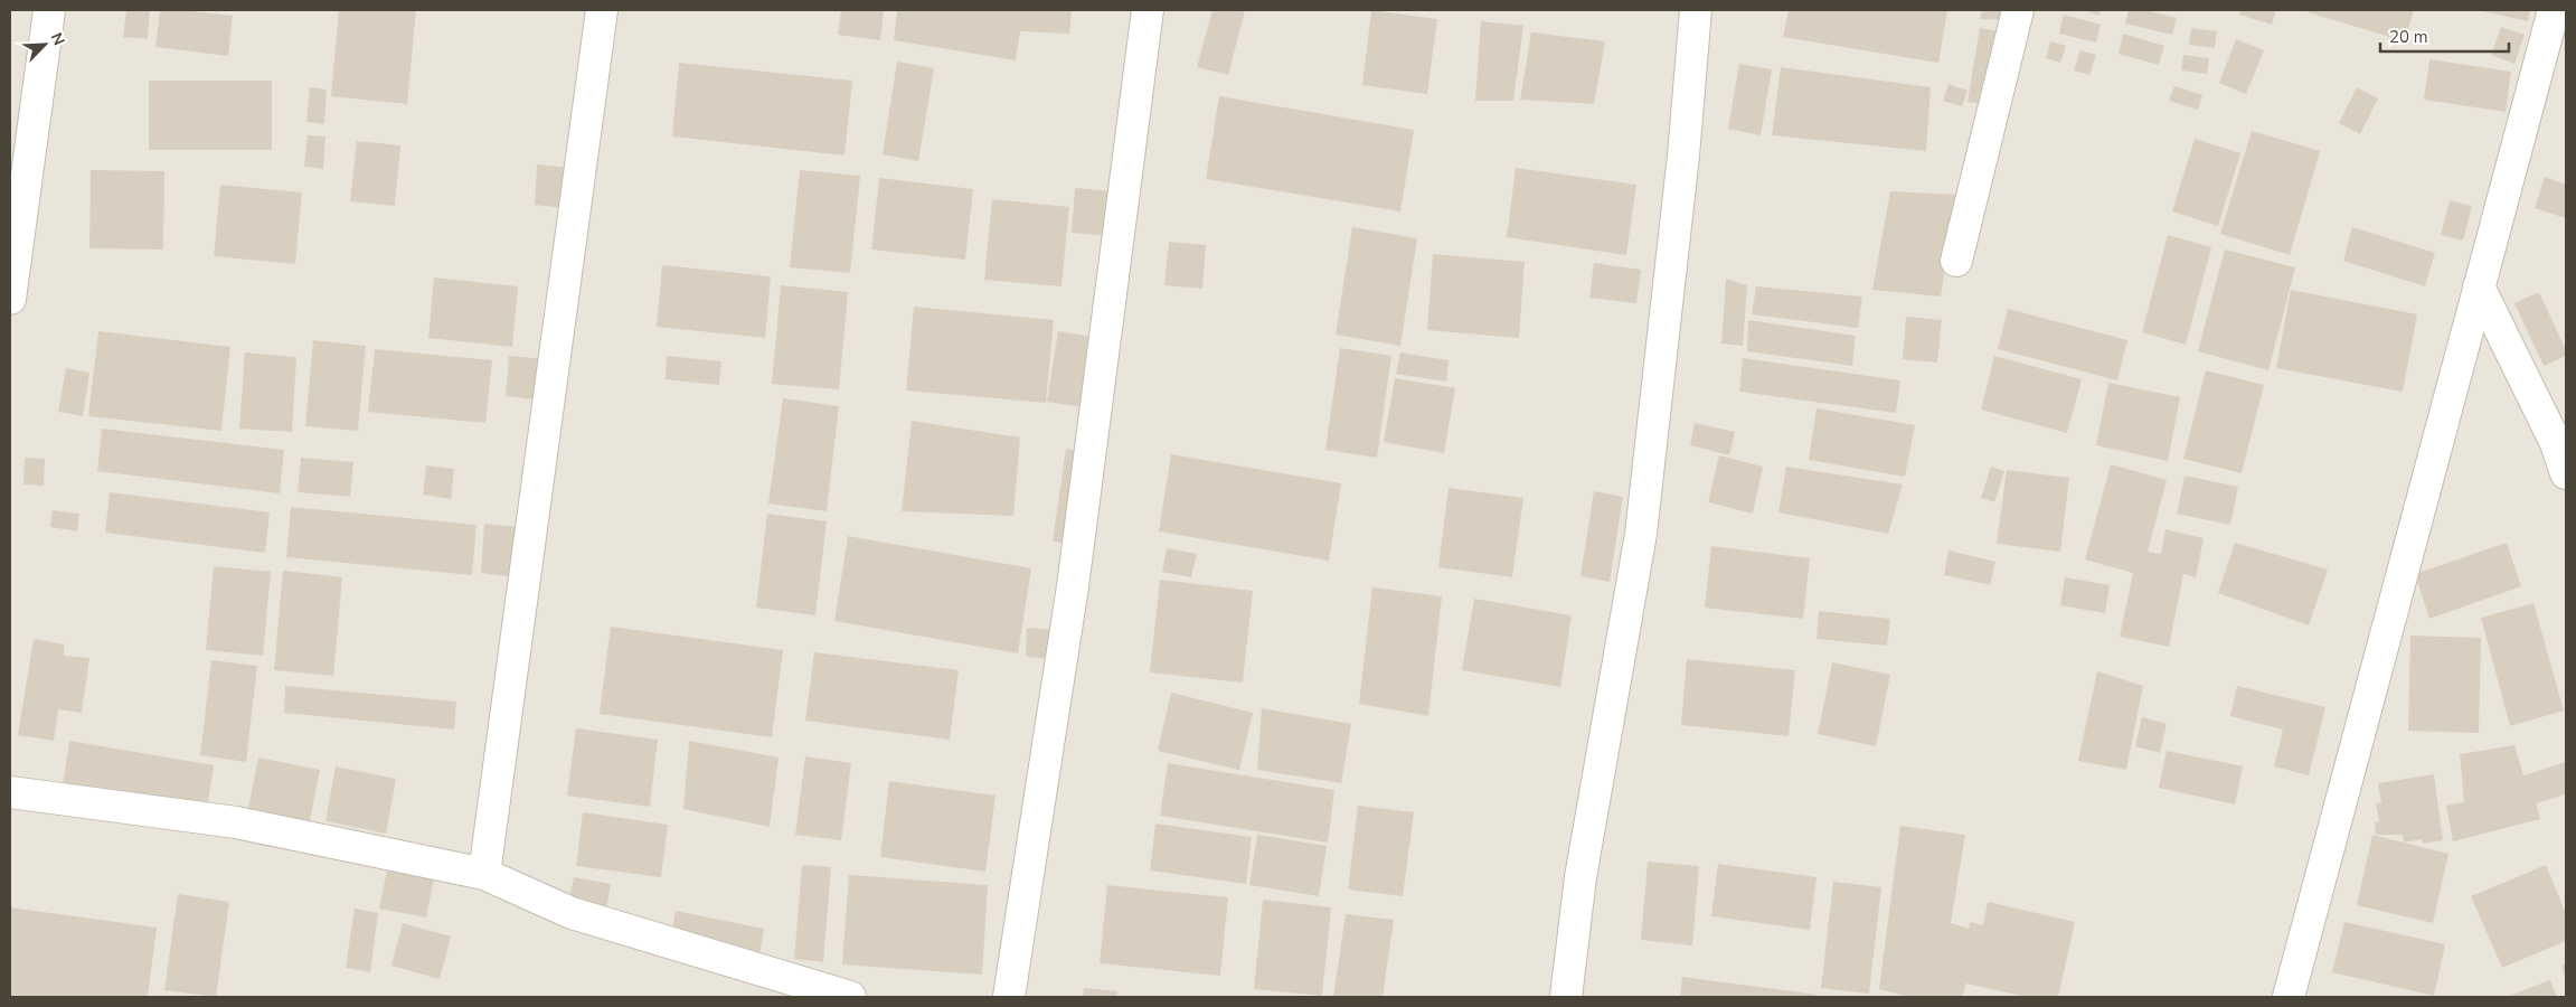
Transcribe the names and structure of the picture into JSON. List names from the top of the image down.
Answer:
{
  "scale_bar": "20 m",
  "north": "top right"
}
